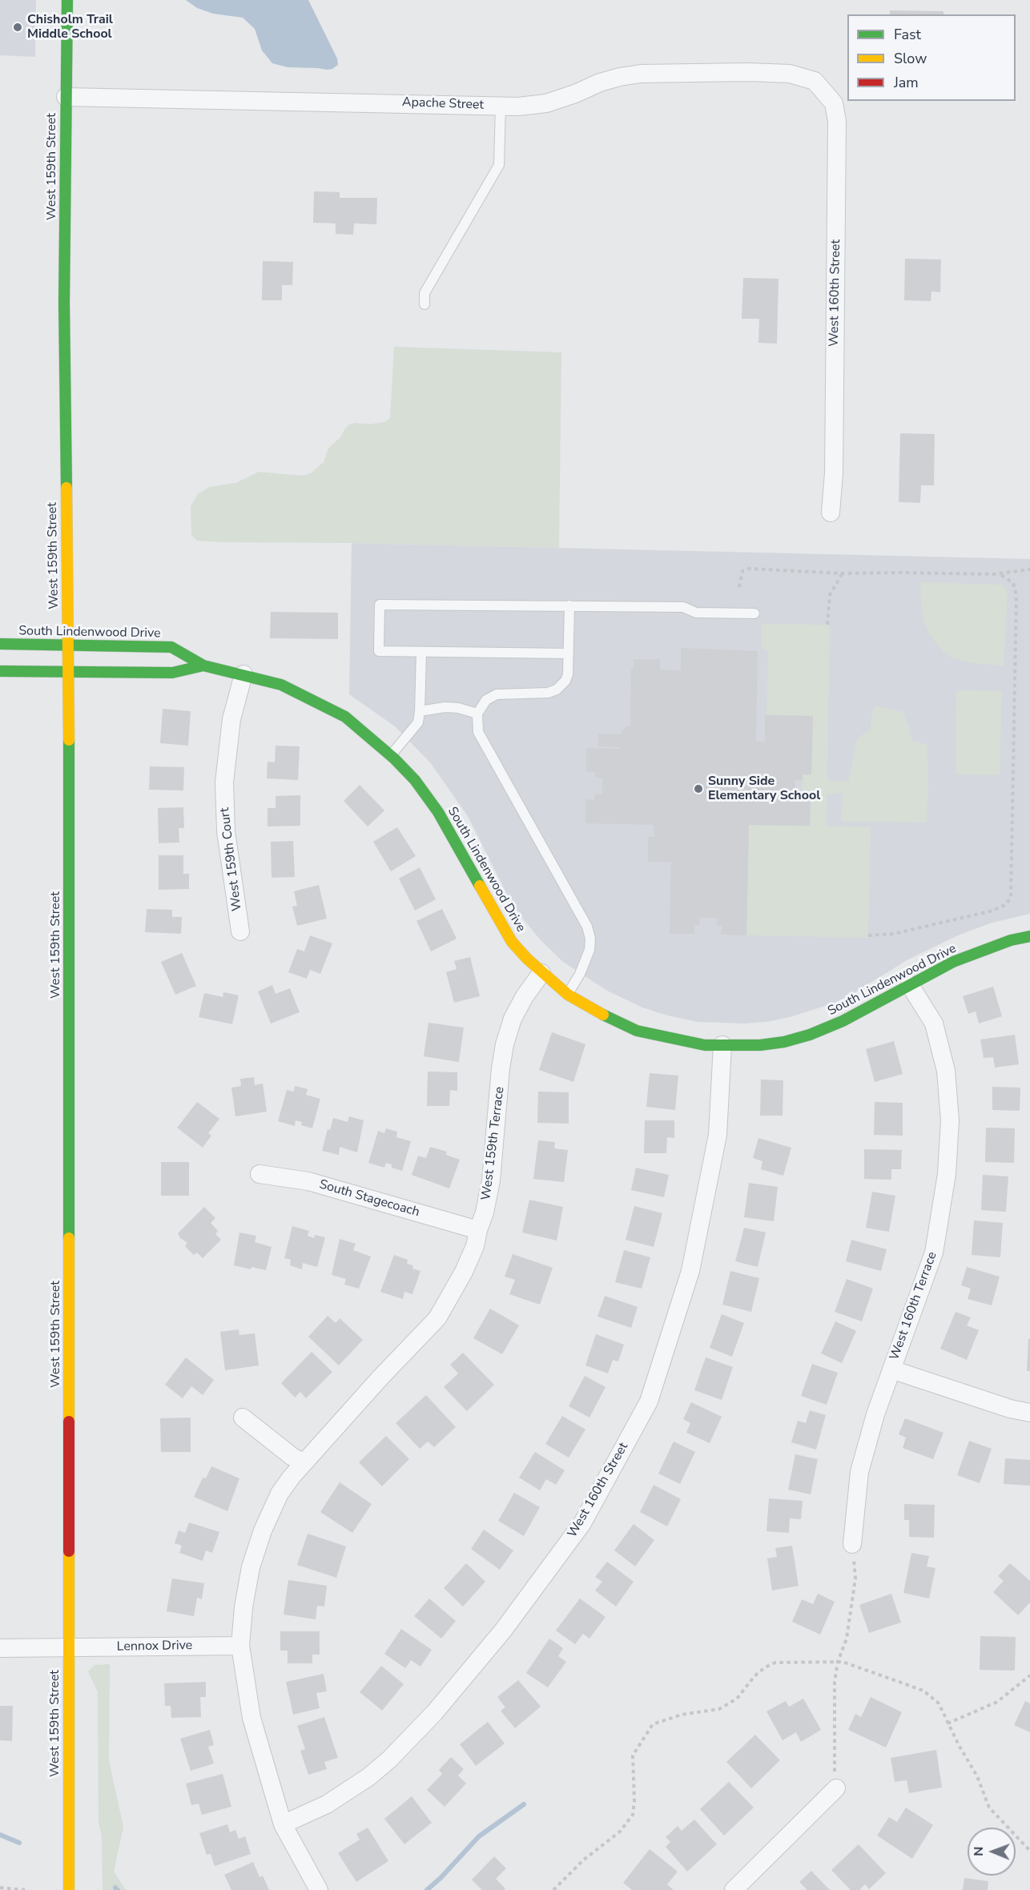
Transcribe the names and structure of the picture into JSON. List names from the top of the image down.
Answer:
{
  "streets": {
    "main road": ["West 159th Street", "South Lindenwood Drive"],
    "street": [
      "Apache Street",
      "West 160th Street",
      "West 159th Court",
      "West 159th Terrace",
      "South Stagecoach",
      "West 160th Terrace",
      "Lennox Drive"
    ]
  },
  "crossings": [
    ["Apache Street", "West 159th Street"],
    ["Apache Street", "West 160th Street"],
    ["West 159th Street", "South Lindenwood Drive"],
    ["West 159th Street", "Lennox Drive"],
    ["West 160th Street", "South Lindenwood Drive"],
    ["West 160th Street", "West 159th Terrace"],
    ["South Lindenwood Drive", "West 159th Court"],
    ["South Lindenwood Drive", "West 159th Terrace"],
    ["South Lindenwood Drive", "West 160th Terrace"],
    ["West 159th Terrace", "South Stagecoach"],
    ["West 159th Terrace", "Lennox Drive"]
  ],
  "places": ["Chisholm Trail Middle School", "Sunny Side Elementary School"],
  "legend": ["Fast", "Slow", "Jam"],
  "north": "left"
}
